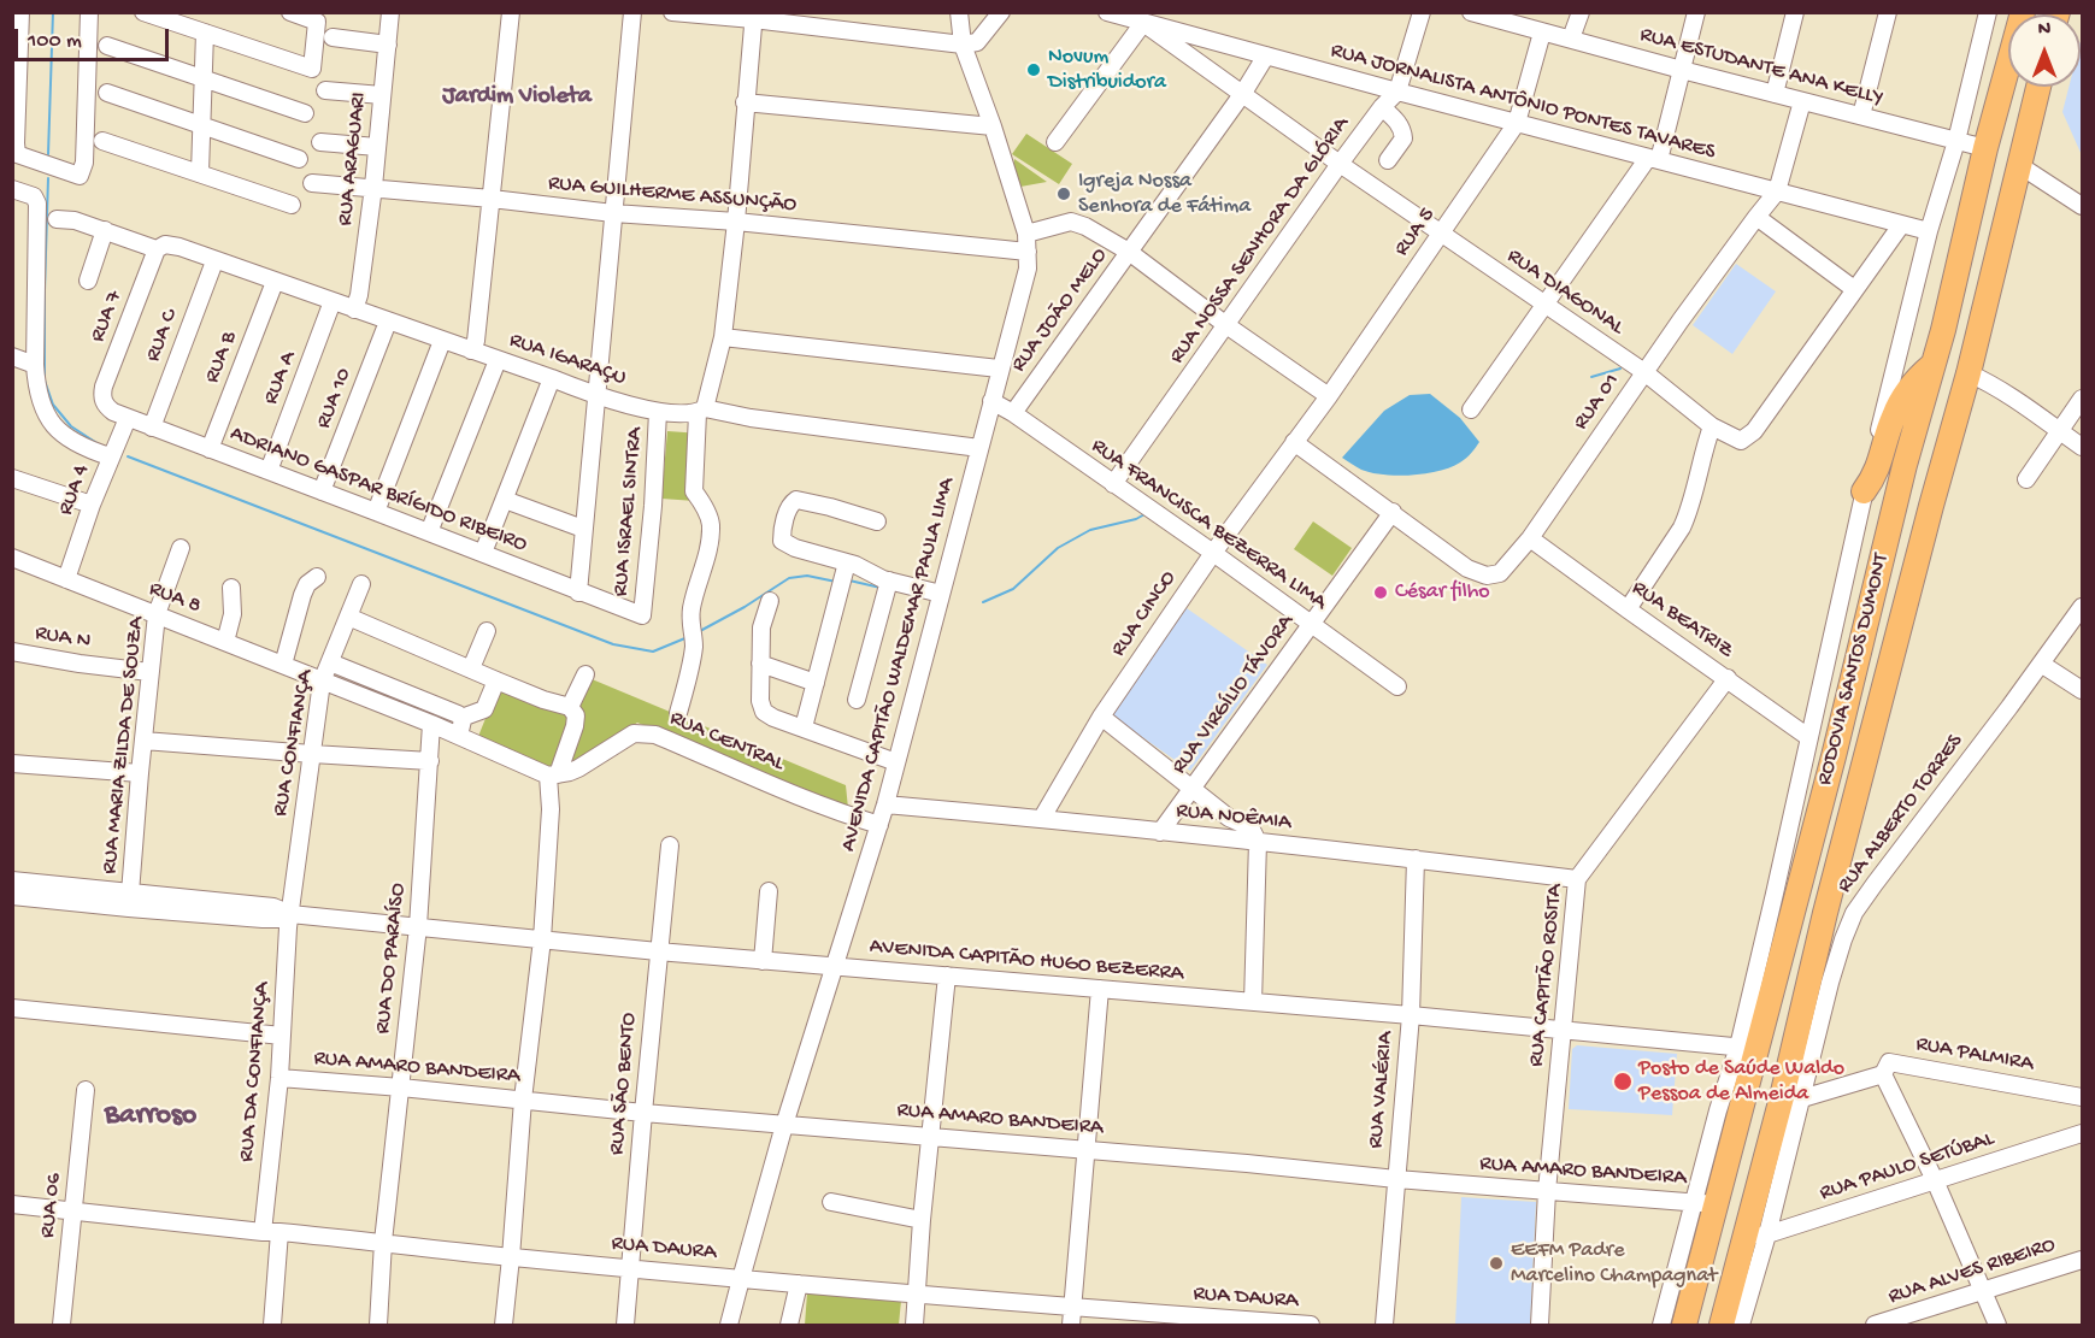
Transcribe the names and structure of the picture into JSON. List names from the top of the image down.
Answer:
{
  "streets": {
    "highway": ["RODOVIA SANTOS DUMONT"],
    "street": [
      "RUA ESTUDANTE ANA KELLY",
      "RUA JORNALISTA ANTÔNIO PONTES TAVARES",
      "RUA ARAGUARI",
      "RUA GUILHERME ASSUNÇÃO",
      "RUA 5",
      "RUA NOSSA SENHORA DA GLÓRIA",
      "RUA DIAGONAL",
      "RUA JOÃO MELO",
      "RUA 7",
      "RUA C",
      "RUA B",
      "RUA IGARAÇU",
      "RUA A",
      "RUA 10",
      "RUA 01",
      "RUA 4",
      "ADRIANO GASPAR BRÍGIDO RIBEIRO",
      "RUA ISRAEL SINTRA",
      "RUA FRANCISCA BEZERRA LIMA",
      "RUA 8",
      "RUA CINCO",
      "RUA BEATRIZ",
      "RUA N",
      "AVENIDA CAPITÃO WALDEMAR PAULA LIMA",
      "RUA VIRGÍLIO TÁVORA",
      "RUA CENTRAL",
      "RUA CONFIANÇA",
      "RUA MARIA ZILDA DE SOUZA",
      "RUA ALBERTO TORRES",
      "RUA NOÊMIA",
      "RUA DO PARAÍSO",
      "AVENIDA CAPITÃO HUGO BEZERRA",
      "RUA CAPITÃO ROSITA",
      "RUA PALMIRA",
      "RUA AMARO BANDEIRA",
      "RUA DA CONFIANÇA",
      "RUA SÃO BENTO",
      "RUA VALÉRIA",
      "RUA PAULO SETÚBAL",
      "RUA 06",
      "RUA DAURA",
      "RUA ALVES RIBEIRO"
    ]
  },
  "crossings": [
    ["RUA ESTUDANTE ANA KELLY", "RUA 5"],
    ["RUA ESTUDANTE ANA KELLY", "RODOVIA SANTOS DUMONT"],
    ["RUA JORNALISTA ANTÔNIO PONTES TAVARES", "RUA 5"],
    ["RUA JORNALISTA ANTÔNIO PONTES TAVARES", "RUA NOSSA SENHORA DA GLÓRIA"],
    ["RUA JORNALISTA ANTÔNIO PONTES TAVARES", "RUA DIAGONAL"],
    ["RUA JORNALISTA ANTÔNIO PONTES TAVARES", "RUA JOÃO MELO"],
    ["RUA JORNALISTA ANTÔNIO PONTES TAVARES", "RUA 01"],
    ["RUA ARAGUARI", "RUA GUILHERME ASSUNÇÃO"],
    ["RUA ARAGUARI", "RUA IGARAÇU"],
    ["RUA GUILHERME ASSUNÇÃO", "AVENIDA CAPITÃO WALDEMAR PAULA LIMA"],
    ["RUA 5", "RUA DIAGONAL"],
    ["RUA 5", "RUA CINCO"],
    ["RUA NOSSA SENHORA DA GLÓRIA", "RUA DIAGONAL"],
    ["RUA NOSSA SENHORA DA GLÓRIA", "RUA FRANCISCA BEZERRA LIMA"],
    ["RUA DIAGONAL", "RUA JOÃO MELO"],
    ["RUA DIAGONAL", "RUA 01"],
    ["RUA JOÃO MELO", "RUA FRANCISCA BEZERRA LIMA"],
    ["RUA 7", "RUA IGARAÇU"],
    ["RUA 7", "ADRIANO GASPAR BRÍGIDO RIBEIRO"],
    ["RUA C", "RUA IGARAÇU"],
    ["RUA C", "ADRIANO GASPAR BRÍGIDO RIBEIRO"],
    ["RUA B", "RUA IGARAÇU"],
    ["RUA B", "ADRIANO GASPAR BRÍGIDO RIBEIRO"],
    ["RUA IGARAÇU", "RUA A"],
    ["RUA IGARAÇU", "RUA 10"],
    ["RUA IGARAÇU", "RUA ISRAEL SINTRA"],
    ["RUA IGARAÇU", "AVENIDA CAPITÃO WALDEMAR PAULA LIMA"],
    ["RUA A", "ADRIANO GASPAR BRÍGIDO RIBEIRO"],
    ["RUA 10", "ADRIANO GASPAR BRÍGIDO RIBEIRO"],
    ["RUA 01", "RUA BEATRIZ"],
    ["RUA 01", "RUA VIRGÍLIO TÁVORA"],
    ["RUA 4", "ADRIANO GASPAR BRÍGIDO RIBEIRO"],
    ["RUA 4", "RUA 8"],
    ["ADRIANO GASPAR BRÍGIDO RIBEIRO", "RUA ISRAEL SINTRA"],
    ["RUA FRANCISCA BEZERRA LIMA", "RUA CINCO"],
    ["RUA FRANCISCA BEZERRA LIMA", "AVENIDA CAPITÃO WALDEMAR PAULA LIMA"],
    ["RUA FRANCISCA BEZERRA LIMA", "RUA VIRGÍLIO TÁVORA"],
    ["RUA 8", "RUA CONFIANÇA"],
    ["RUA 8", "RUA MARIA ZILDA DE SOUZA"],
    ["RUA CINCO", "RUA NOÊMIA"],
    ["RUA BEATRIZ", "RUA CAPITÃO ROSITA"],
    ["RUA N", "RUA MARIA ZILDA DE SOUZA"],
    ["AVENIDA CAPITÃO WALDEMAR PAULA LIMA", "RUA CENTRAL"],
    ["AVENIDA CAPITÃO WALDEMAR PAULA LIMA", "RUA NOÊMIA"],
    ["AVENIDA CAPITÃO WALDEMAR PAULA LIMA", "AVENIDA CAPITÃO HUGO BEZERRA"],
    ["AVENIDA CAPITÃO WALDEMAR PAULA LIMA", "RUA AMARO BANDEIRA"],
    ["AVENIDA CAPITÃO WALDEMAR PAULA LIMA", "RUA DAURA"],
    ["RODOVIA SANTOS DUMONT", "RUA ALBERTO TORRES"],
    ["RODOVIA SANTOS DUMONT", "AVENIDA CAPITÃO HUGO BEZERRA"],
    ["RODOVIA SANTOS DUMONT", "RUA PALMIRA"],
    ["RODOVIA SANTOS DUMONT", "RUA AMARO BANDEIRA"],
    ["RODOVIA SANTOS DUMONT", "RUA PAULO SETÚBAL"],
    ["RUA VIRGÍLIO TÁVORA", "RUA NOÊMIA"],
    ["RUA CONFIANÇA", "AVENIDA CAPITÃO HUGO BEZERRA"],
    ["RUA CONFIANÇA", "RUA DA CONFIANÇA"],
    ["RUA MARIA ZILDA DE SOUZA", "AVENIDA CAPITÃO HUGO BEZERRA"],
    ["RUA ALBERTO TORRES", "RUA PALMIRA"],
    ["RUA NOÊMIA", "RUA CAPITÃO ROSITA"],
    ["RUA NOÊMIA", "RUA VALÉRIA"],
    ["RUA DO PARAÍSO", "AVENIDA CAPITÃO HUGO BEZERRA"],
    ["RUA DO PARAÍSO", "RUA AMARO BANDEIRA"],
    ["RUA DO PARAÍSO", "RUA DAURA"],
    ["AVENIDA CAPITÃO HUGO BEZERRA", "RUA CAPITÃO ROSITA"],
    ["AVENIDA CAPITÃO HUGO BEZERRA", "RUA DA CONFIANÇA"],
    ["AVENIDA CAPITÃO HUGO BEZERRA", "RUA SÃO BENTO"],
    ["AVENIDA CAPITÃO HUGO BEZERRA", "RUA VALÉRIA"],
    ["RUA CAPITÃO ROSITA", "RUA AMARO BANDEIRA"],
    ["RUA AMARO BANDEIRA", "RUA DA CONFIANÇA"],
    ["RUA AMARO BANDEIRA", "RUA SÃO BENTO"],
    ["RUA AMARO BANDEIRA", "RUA VALÉRIA"],
    ["RUA DA CONFIANÇA", "RUA DAURA"],
    ["RUA SÃO BENTO", "RUA DAURA"],
    ["RUA 06", "RUA DAURA"]
  ],
  "districts": ["Jardim Violeta", "Barroso"],
  "places": [
    "Novum Distribuidora",
    "Igreja Nossa Senhora de Fátima",
    "César filho",
    "Posto de Saúde Waldo Pessoa de Almeida",
    "EEFM Padre Marcelino Champagnat"
  ],
  "scale_bar": "100 m",
  "north": "top"
}
